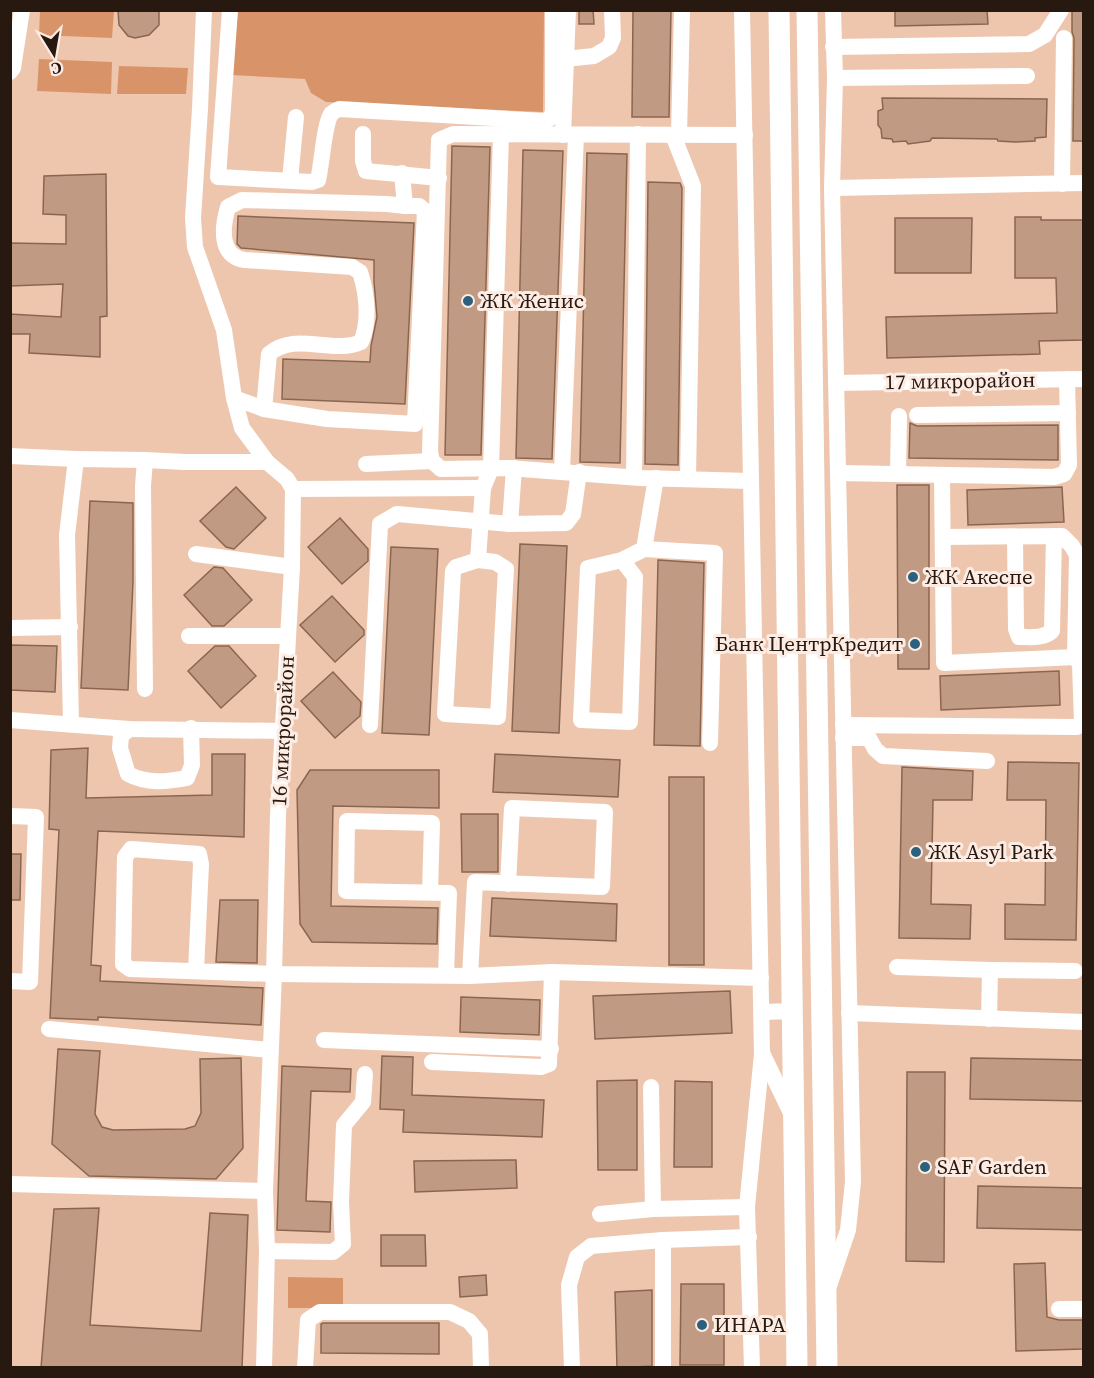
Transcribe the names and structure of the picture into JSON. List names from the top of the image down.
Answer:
{
  "streets": {
    "street": ["17 микрорайон", "16 микрорайон"]
  },
  "places": [
    "ЖК Женис",
    "ЖК Акеспе",
    "Банк ЦентрКредит",
    "ЖК Asyl Park",
    "SAF Garden",
    "ИНАРА"
  ],
  "north": "bottom"
}
